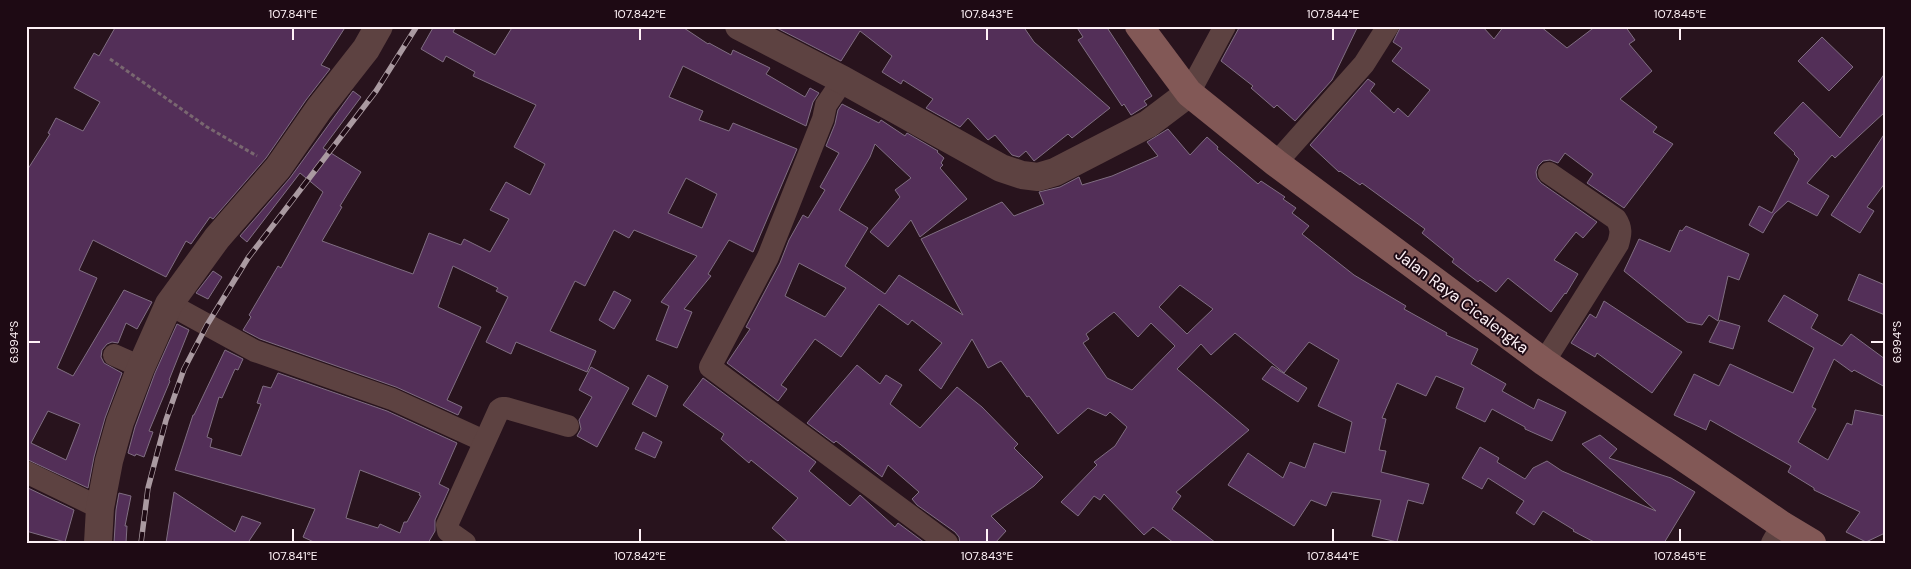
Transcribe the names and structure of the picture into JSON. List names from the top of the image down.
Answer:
{
  "streets": {
    "main road": ["Jalan Raya Cicalengka"]
  },
  "coordinates": [
    "107.841°E",
    "107.842°E",
    "107.843°E",
    "107.844°E",
    "107.845°E",
    "6.994°S"
  ]
}
